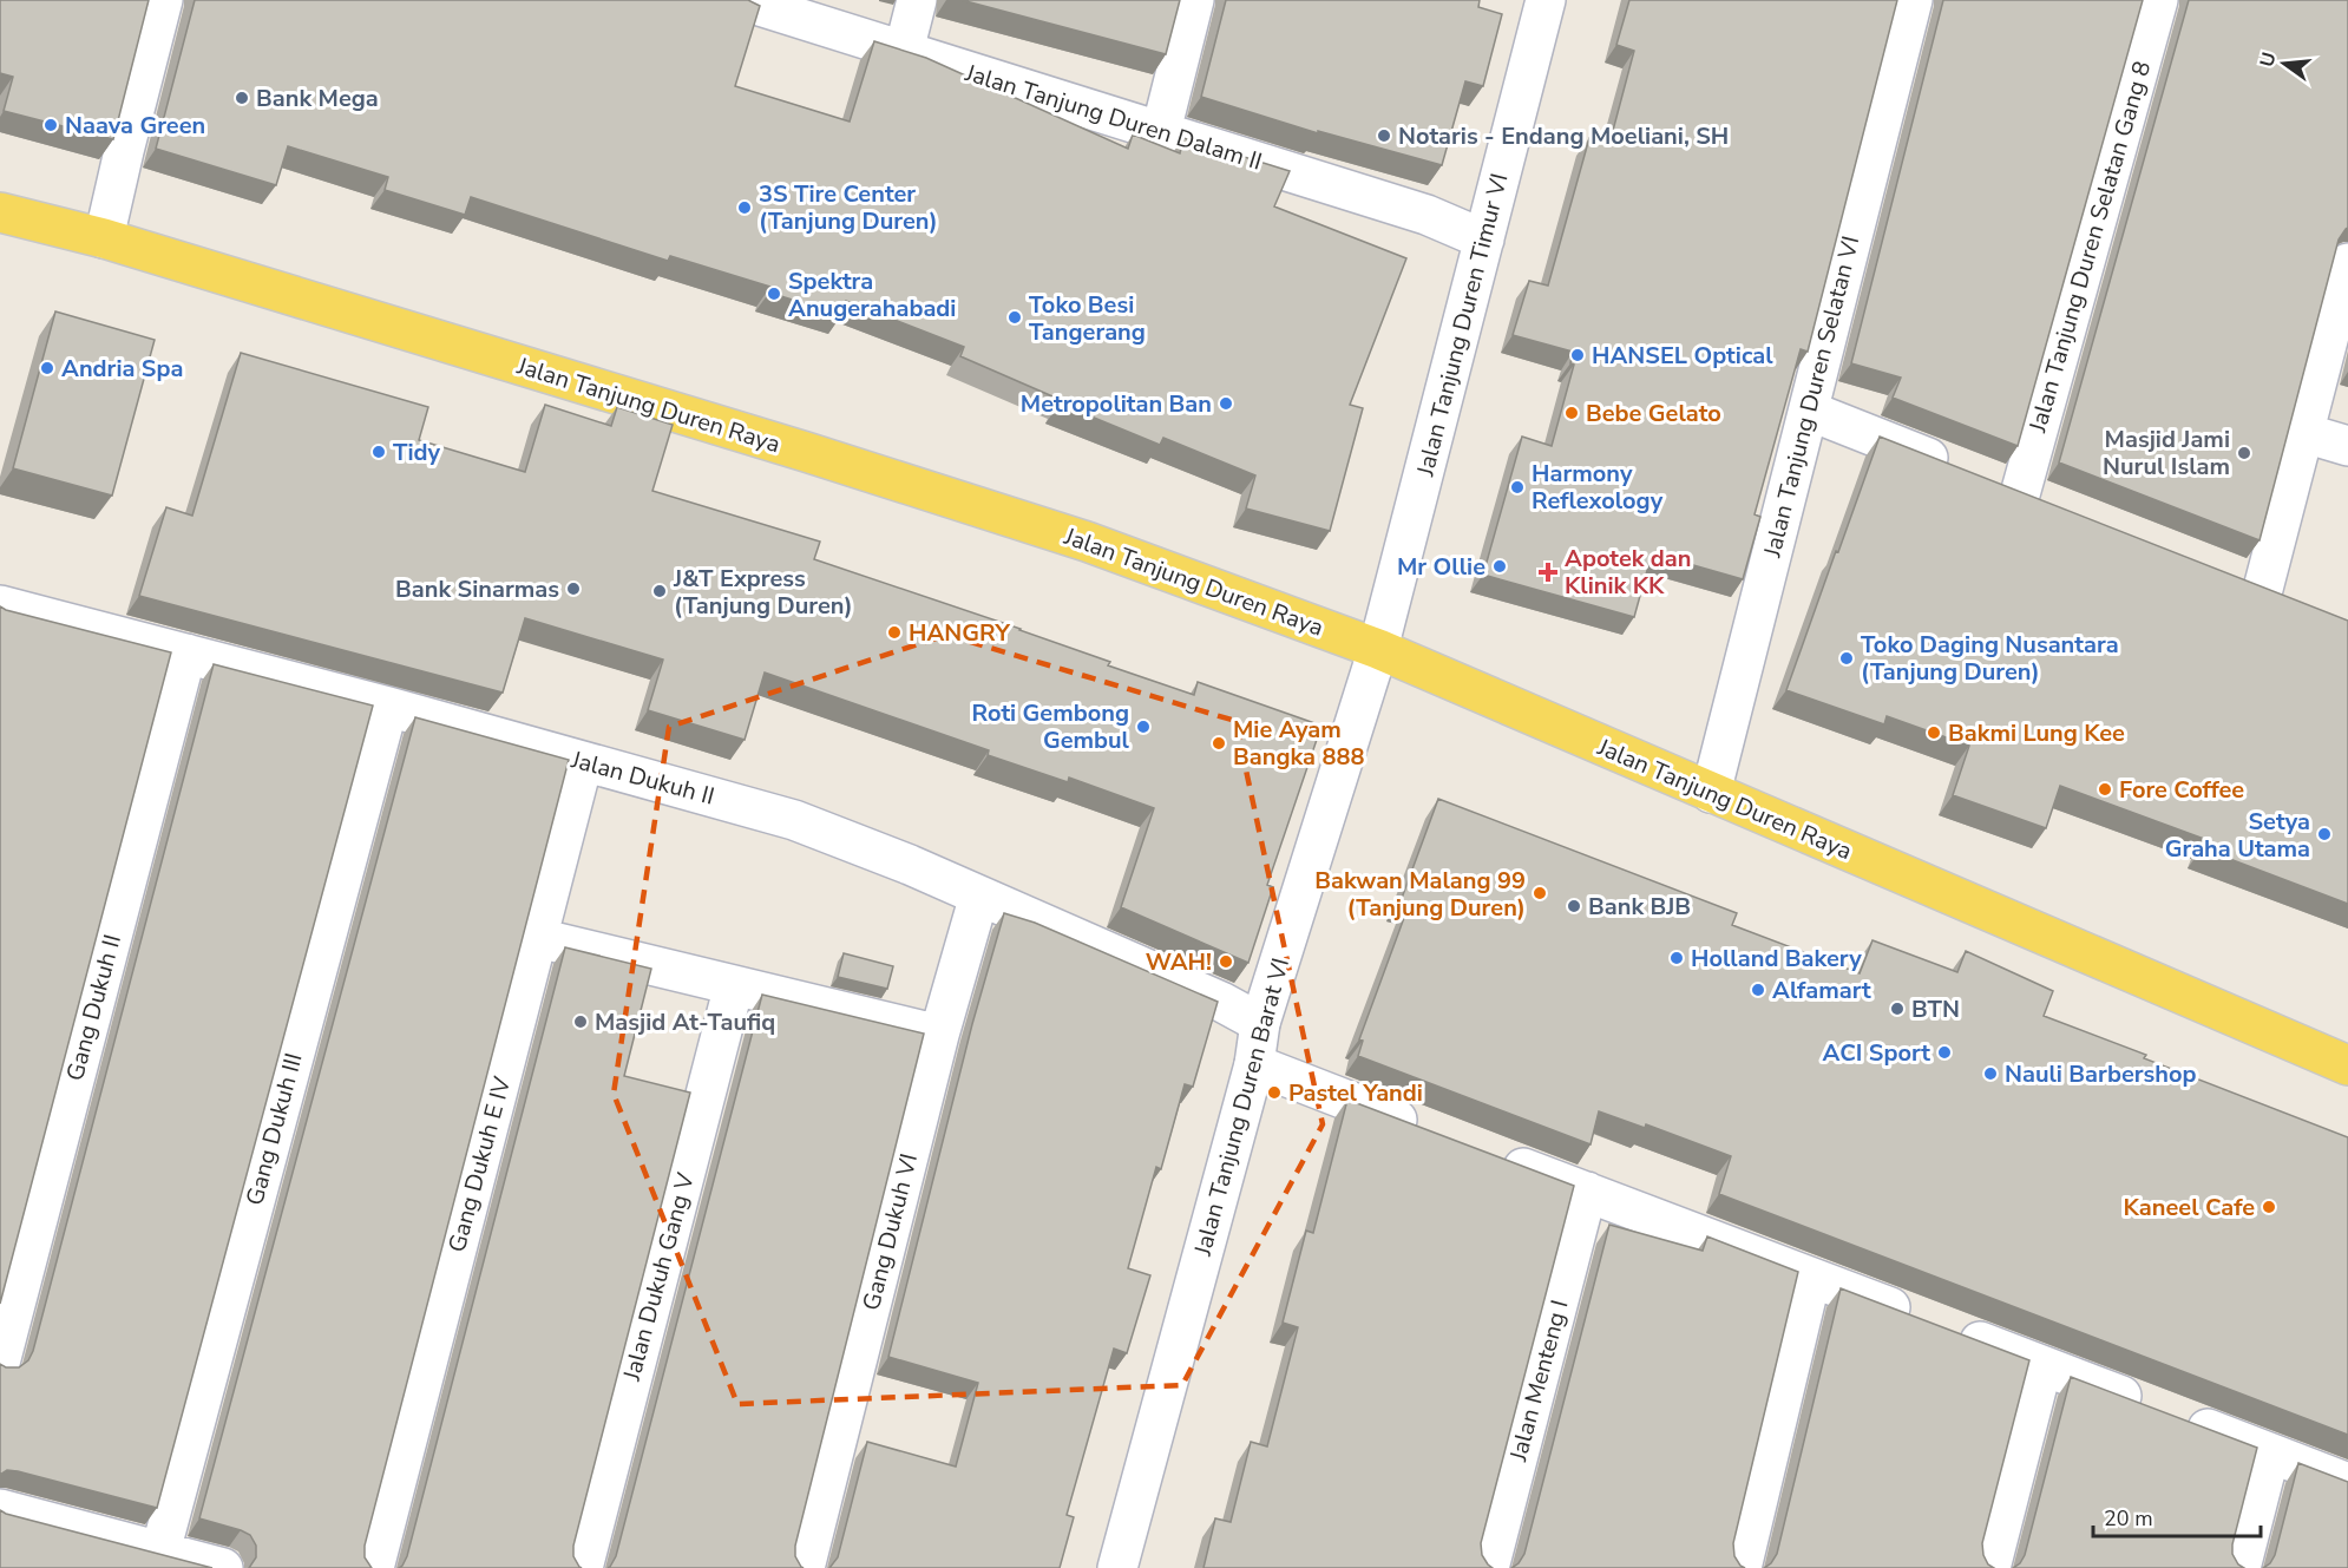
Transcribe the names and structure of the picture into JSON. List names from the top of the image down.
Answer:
{
  "streets": {
    "main road": ["Jalan Tanjung Duren Raya"],
    "street": [
      "Jalan Tanjung Duren Dalam II",
      "Jalan Tanjung Duren Selatan Gang 8",
      "Jalan Tanjung Duren Timur VI",
      "Jalan Tanjung Duren Selatan VI",
      "Jalan Dukuh II",
      "Gang Dukuh II",
      "Jalan Tanjung Duren Barat VI",
      "Gang Dukuh III",
      "Gang Dukuh E IV",
      "Gang Dukuh VI",
      "Jalan Dukuh Gang V",
      "Jalan Menteng I"
    ]
  },
  "crossings": [
    ["Jalan Tanjung Duren Dalam II", "Jalan Tanjung Duren Timur VI"],
    ["Jalan Tanjung Duren Timur VI", "Jalan Tanjung Duren Raya"],
    ["Jalan Tanjung Duren Timur VI", "Jalan Tanjung Duren Barat VI"],
    ["Jalan Tanjung Duren Selatan VI", "Jalan Tanjung Duren Raya"],
    ["Jalan Tanjung Duren Raya", "Jalan Tanjung Duren Barat VI"],
    ["Jalan Dukuh II", "Gang Dukuh II"],
    ["Jalan Dukuh II", "Jalan Tanjung Duren Barat VI"],
    ["Jalan Dukuh II", "Gang Dukuh III"],
    ["Jalan Dukuh II", "Gang Dukuh E IV"],
    ["Jalan Dukuh II", "Gang Dukuh VI"]
  ],
  "places": {
    "other": [
      "Bank Mega",
      "Naava Green",
      "Notaris - Endang Moeliani, SH",
      "3S Tire Center (Tanjung Duren)",
      "Spektra Anugerahabadi",
      "Toko Besi Tangerang",
      "HANSEL Optical",
      "Andria Spa",
      "Metropolitan Ban",
      "Bebe Gelato",
      "Tidy",
      "Masjid Jami Nurul Islam",
      "Harmony Reflexology",
      "Mr Ollie",
      "Bank Sinarmas",
      "J&T Express (Tanjung Duren)",
      "HANGRY",
      "Toko Daging Nusantara (Tanjung Duren)",
      "Roti Gembong Gembul",
      "Bakmi Lung Kee",
      "Mie Ayam Bangka 888",
      "Fore Coffee",
      "Setya Graha Utama",
      "Bakwan Malang 99 (Tanjung Duren)",
      "Bank BJB",
      "Holland Bakery",
      "WAH!",
      "Alfamart",
      "BTN",
      "Masjid At-Taufiq",
      "ACI Sport",
      "Nauli Barbershop",
      "Pastel Yandi",
      "Kaneel Cafe"
    ],
    "health": ["Apotek dan Klinik KK"]
  },
  "scale_bar": "20 m",
  "north": "left"
}
